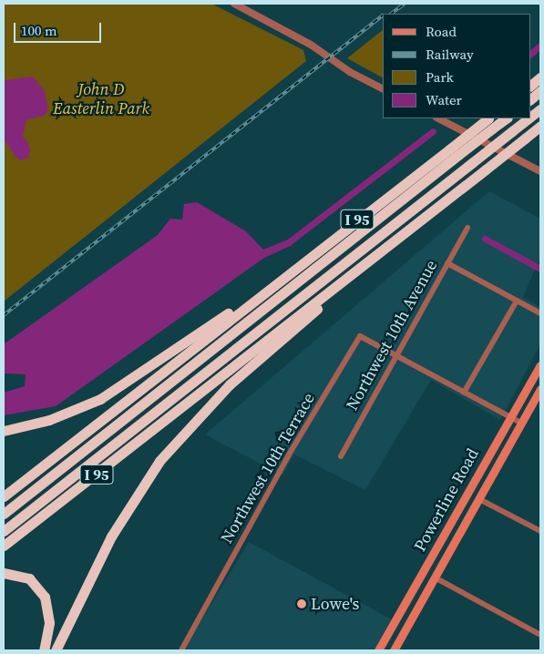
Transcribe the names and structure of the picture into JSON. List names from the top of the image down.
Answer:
{
  "streets": {
    "highway": ["I 95"],
    "main road": ["Powerline Road"],
    "street": ["Northwest 10th Avenue", "Northwest 10th Terrace"]
  },
  "crossings": [
    ["Northwest 10th Avenue", "Northwest 10th Terrace"]
  ],
  "parks": ["John D Easterlin Park"],
  "places": ["Lowe's"],
  "legend": [
    "Road",
    "Railway",
    "Park",
    "Water"
  ],
  "scale_bar": "100 m"
}
